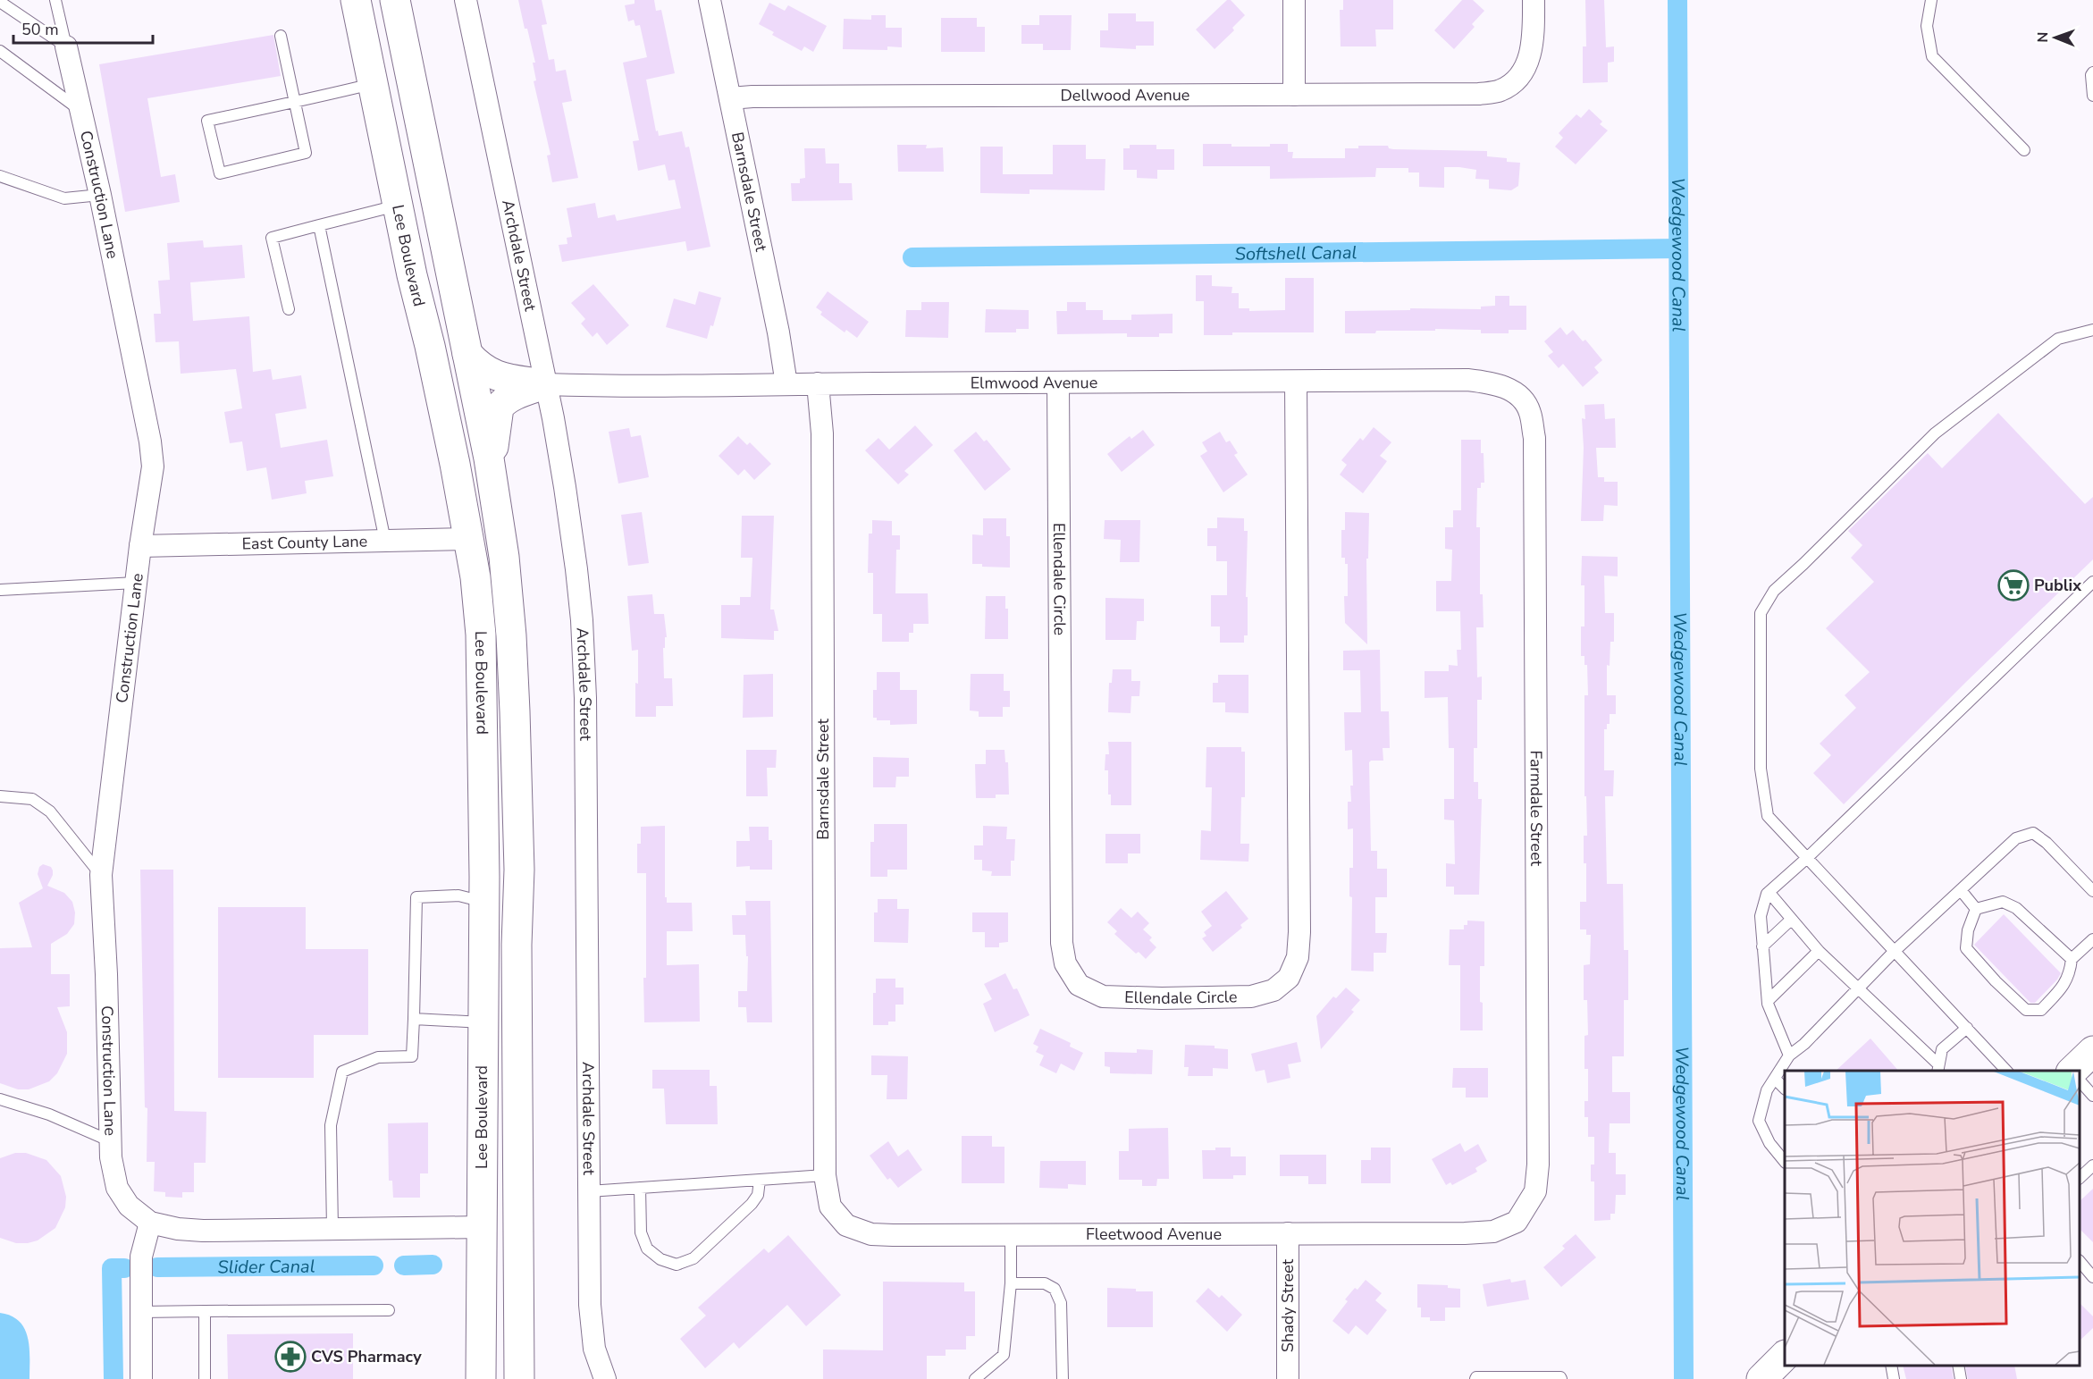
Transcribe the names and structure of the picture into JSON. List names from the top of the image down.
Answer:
{
  "streets": {
    "main road": ["Lee Boulevard"],
    "street": [
      "Dellwood Avenue",
      "Barnsdale Street",
      "Construction Lane",
      "Archdale Street",
      "Elmwood Avenue",
      "East County Lane",
      "Ellendale Circle",
      "Farmdale Street",
      "Fleetwood Avenue",
      "Shady Street"
    ]
  },
  "crossings": [
    ["Dellwood Avenue", "Barnsdale Street"],
    ["Barnsdale Street", "Elmwood Avenue"],
    ["Barnsdale Street", "Fleetwood Avenue"],
    ["Construction Lane", "Lee Boulevard"],
    ["Construction Lane", "East County Lane"],
    ["Lee Boulevard", "East County Lane"],
    ["Archdale Street", "Elmwood Avenue"],
    ["Elmwood Avenue", "Ellendale Circle"],
    ["Elmwood Avenue", "Farmdale Street"],
    ["Farmdale Street", "Fleetwood Avenue"],
    ["Fleetwood Avenue", "Shady Street"]
  ],
  "water": ["Softshell Canal", "Wedgewood Canal", "Slider Canal"],
  "places": {
    "supermarket": ["Publix"],
    "pharmacy": ["CVS Pharmacy"]
  },
  "scale_bar": "50 m",
  "north": "left"
}
